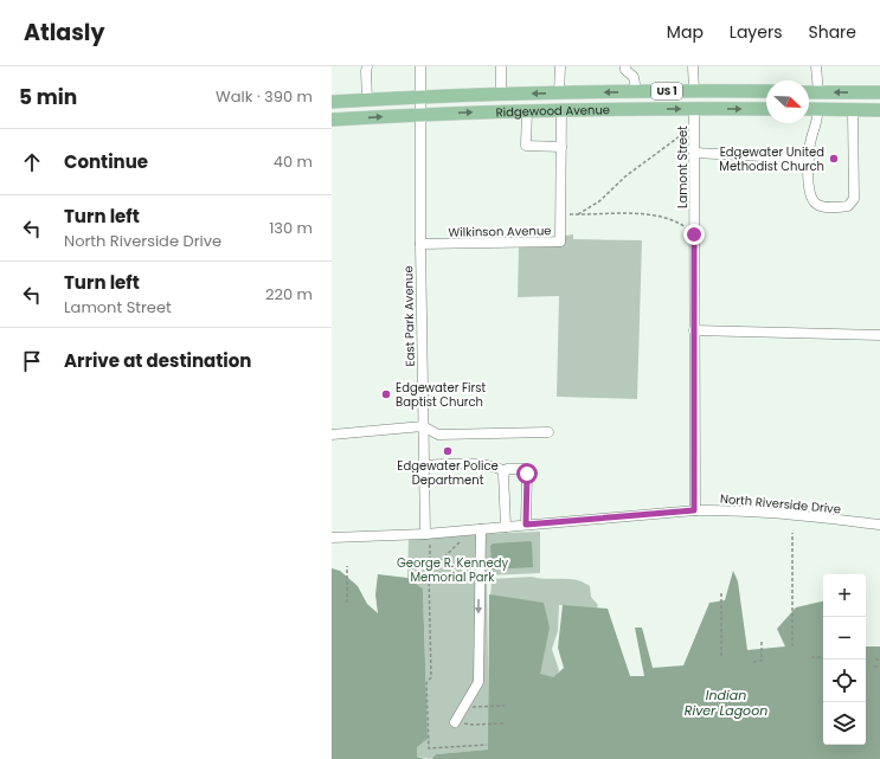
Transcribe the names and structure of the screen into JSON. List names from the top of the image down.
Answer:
{
  "streets": {
    "main road": ["US 1", "Ridgewood Avenue"],
    "street": [
      "Lamont Street",
      "Wilkinson Avenue",
      "East Park Avenue",
      "North Riverside Drive"
    ]
  },
  "crossings": [
    ["Ridgewood Avenue", "Lamont Street"],
    ["Ridgewood Avenue", "Wilkinson Avenue"],
    ["Ridgewood Avenue", "East Park Avenue"],
    ["Lamont Street", "North Riverside Drive"],
    ["Wilkinson Avenue", "East Park Avenue"],
    ["East Park Avenue", "North Riverside Drive"]
  ],
  "water": ["Indian River Lagoon"],
  "parks": ["George R. Kennedy Memorial Park"],
  "places": ["Edgewater United Methodist Church", "Edgewater First Baptist Church", "Edgewater Police Department"],
  "north": "bottom right",
  "page": {
    "header": "Atlasly",
    "nav": ["Map", "Layers", "Share"],
    "heading": ["5 min", "Walk · 390 m"],
    "list": [
      ["Continue", "40 m"],
      ["Turn left", "North Riverside Drive", "130 m"],
      ["Turn left", "Lamont Street", "220 m"],
      "Arrive at destination"
    ],
    "map_buttons": ["+", "−"]
  }
}
